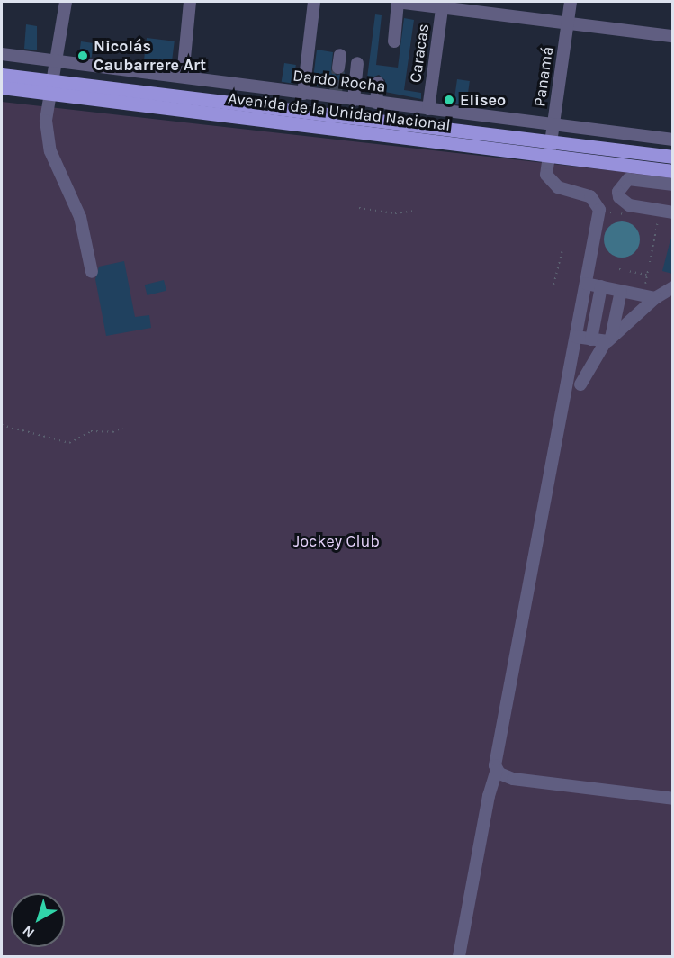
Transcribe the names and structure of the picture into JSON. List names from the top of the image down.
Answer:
{
  "streets": {
    "main road": ["Avenida de la Unidad Nacional"],
    "street": ["Caracas", "Panamá", "Dardo Rocha"]
  },
  "crossings": [
    ["Caracas", "Dardo Rocha"],
    ["Panamá", "Dardo Rocha"],
    ["Panamá", "Avenida de la Unidad Nacional"]
  ],
  "parks": ["Jockey Club"],
  "places": ["Nicolás Caubarrere Art", "Eliseo"],
  "north": "bottom left"
}
